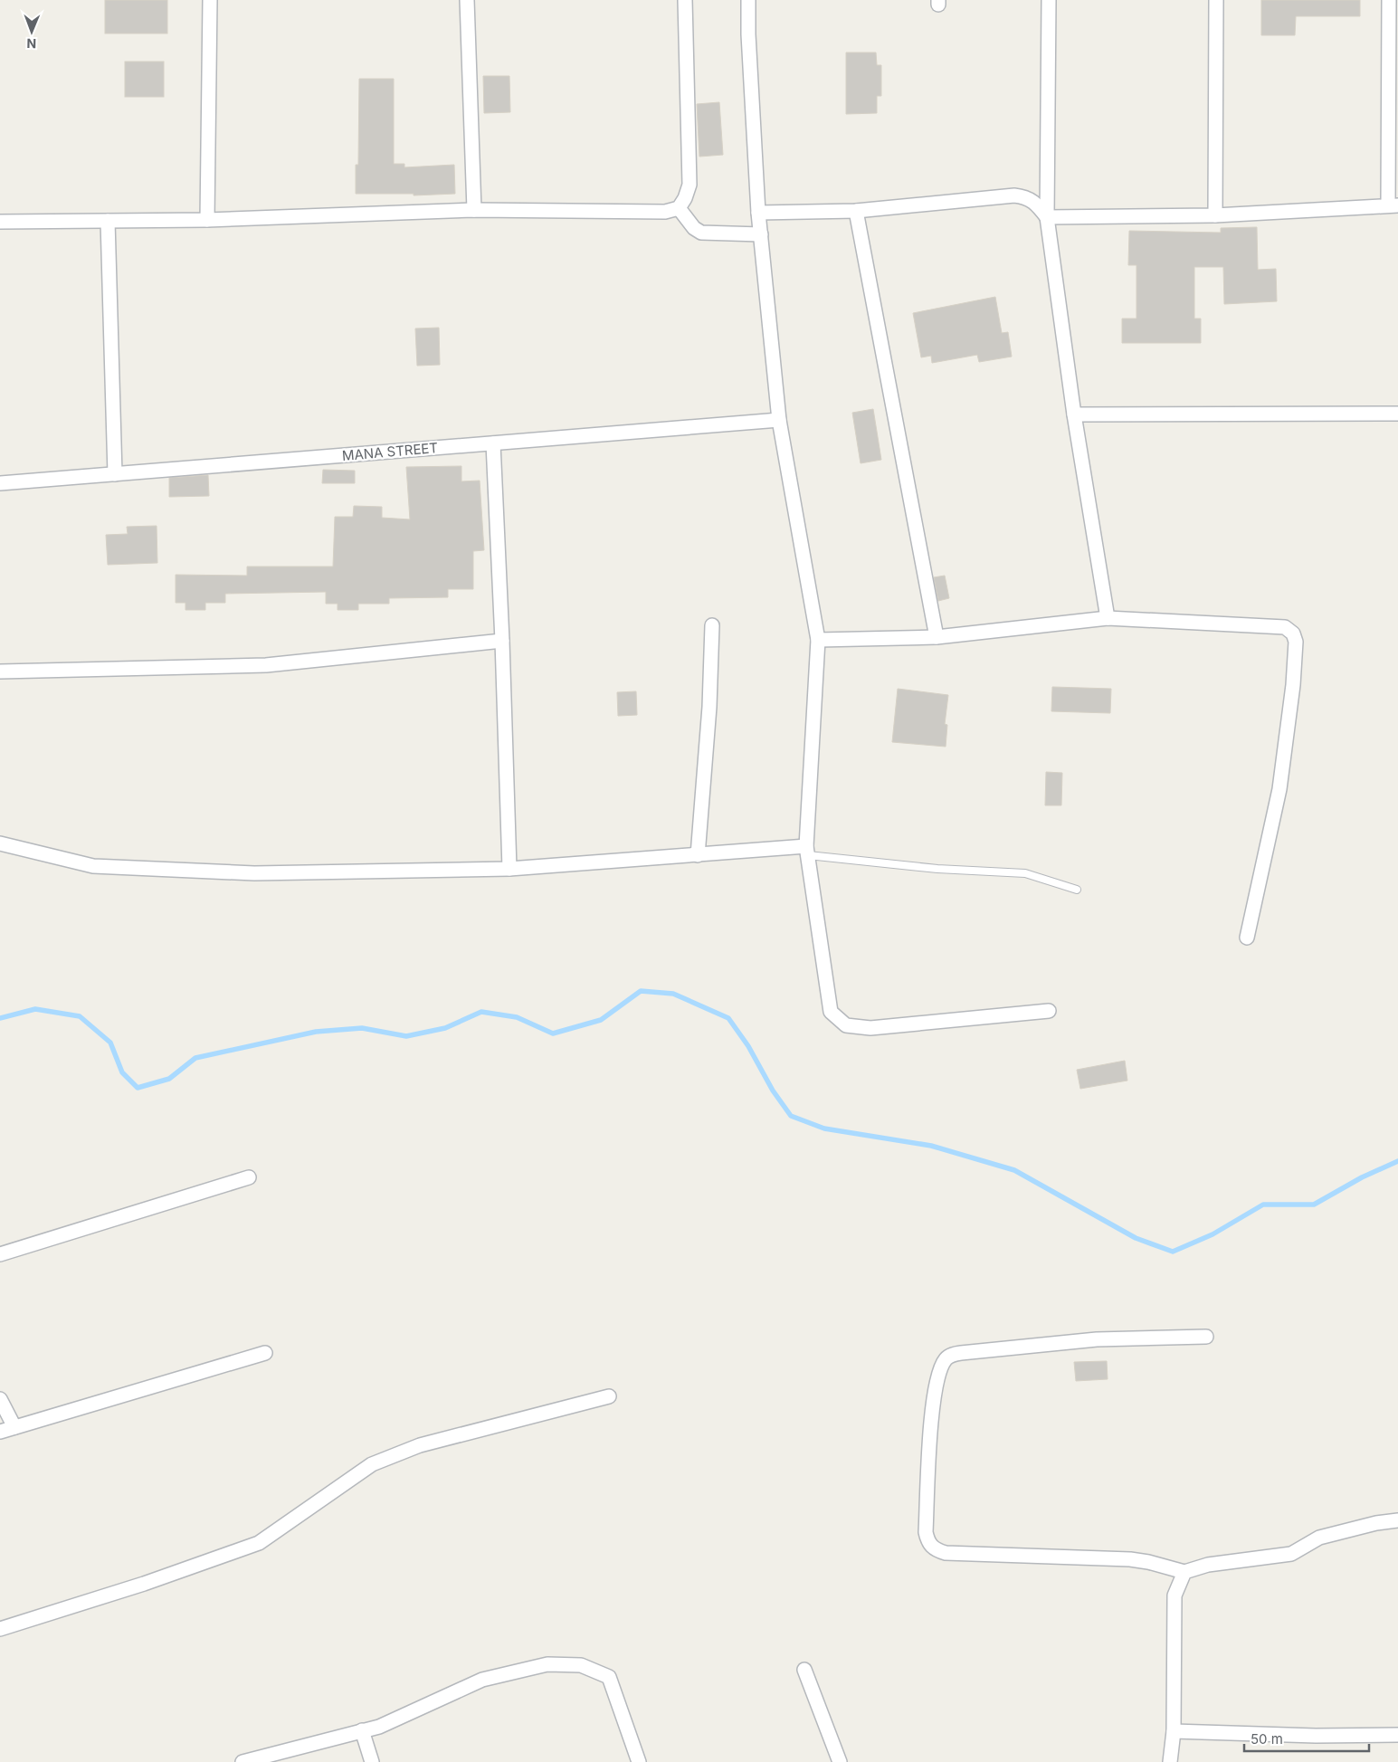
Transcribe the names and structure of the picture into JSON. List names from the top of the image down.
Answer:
{
  "streets": {
    "street": ["MANA STREET"]
  },
  "scale_bar": "50 m",
  "north": "bottom"
}
